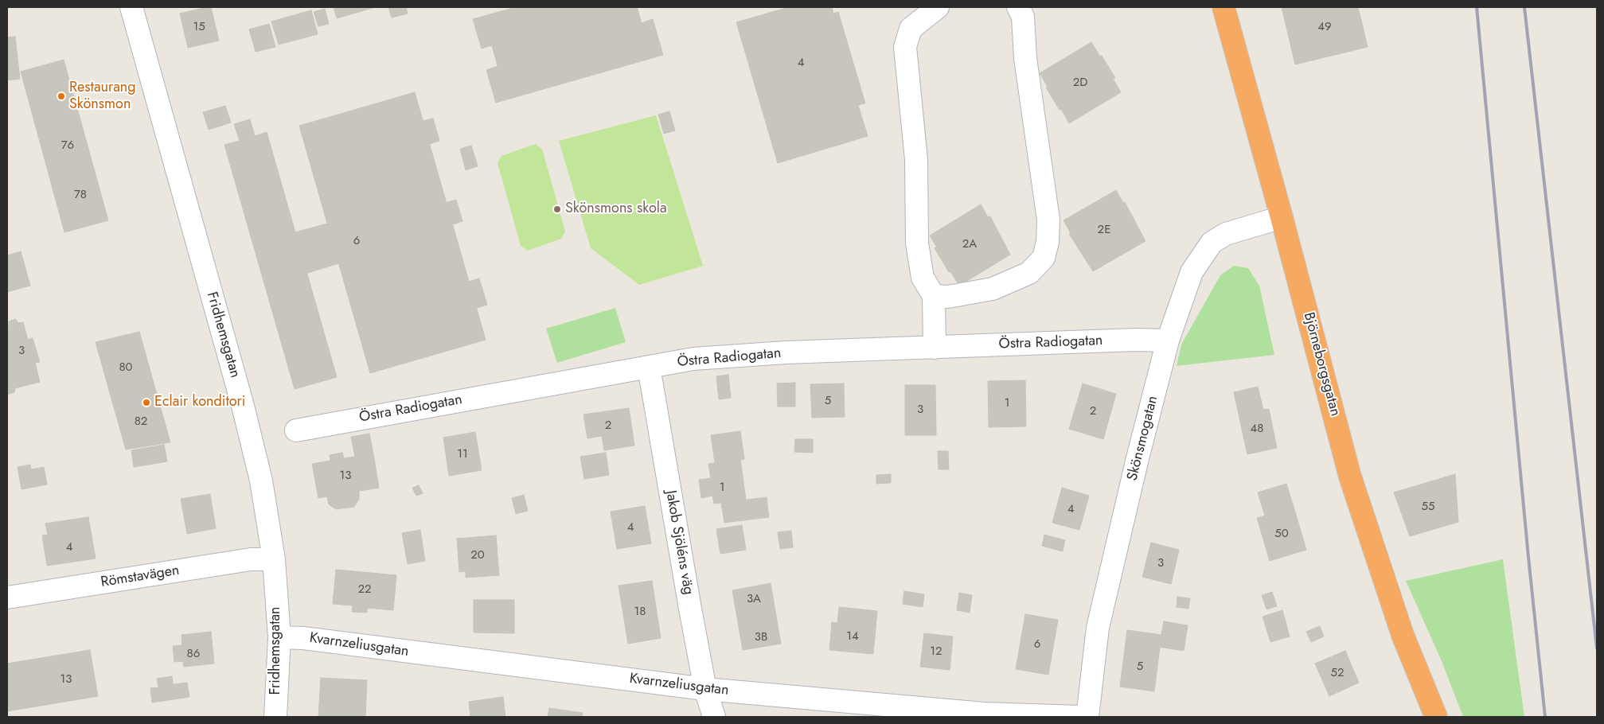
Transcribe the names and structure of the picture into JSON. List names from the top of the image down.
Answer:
{
  "streets": {
    "highway": ["Björneborgsgatan"],
    "street": [
      "Fridhemsgatan",
      "Östra Radiogatan",
      "Skönsmogatan",
      "Jakob Sjöléns väg",
      "Römstavägen",
      "Kvarnzeliusgatan"
    ]
  },
  "crossings": [
    ["Fridhemsgatan", "Römstavägen"],
    ["Fridhemsgatan", "Kvarnzeliusgatan"],
    ["Östra Radiogatan", "Skönsmogatan"],
    ["Östra Radiogatan", "Jakob Sjöléns väg"],
    ["Björneborgsgatan", "Skönsmogatan"],
    ["Jakob Sjöléns väg", "Kvarnzeliusgatan"]
  ],
  "places": ["Restaurang Skönsmon", "Skönsmons skola", "Eclair konditori"],
  "house_numbers": [
    "15",
    "49",
    "4",
    "2D",
    "76",
    "78",
    "2E",
    "6",
    "2A",
    "3",
    "80",
    "5",
    "1",
    "3",
    "2",
    "82",
    "2",
    "48",
    "11",
    "13",
    "1",
    "55",
    "4",
    "4",
    "50",
    "4",
    "20",
    "3",
    "22",
    "3A",
    "18",
    "14",
    "3B",
    "6",
    "12",
    "86",
    "5",
    "52",
    "13"
  ]
}
